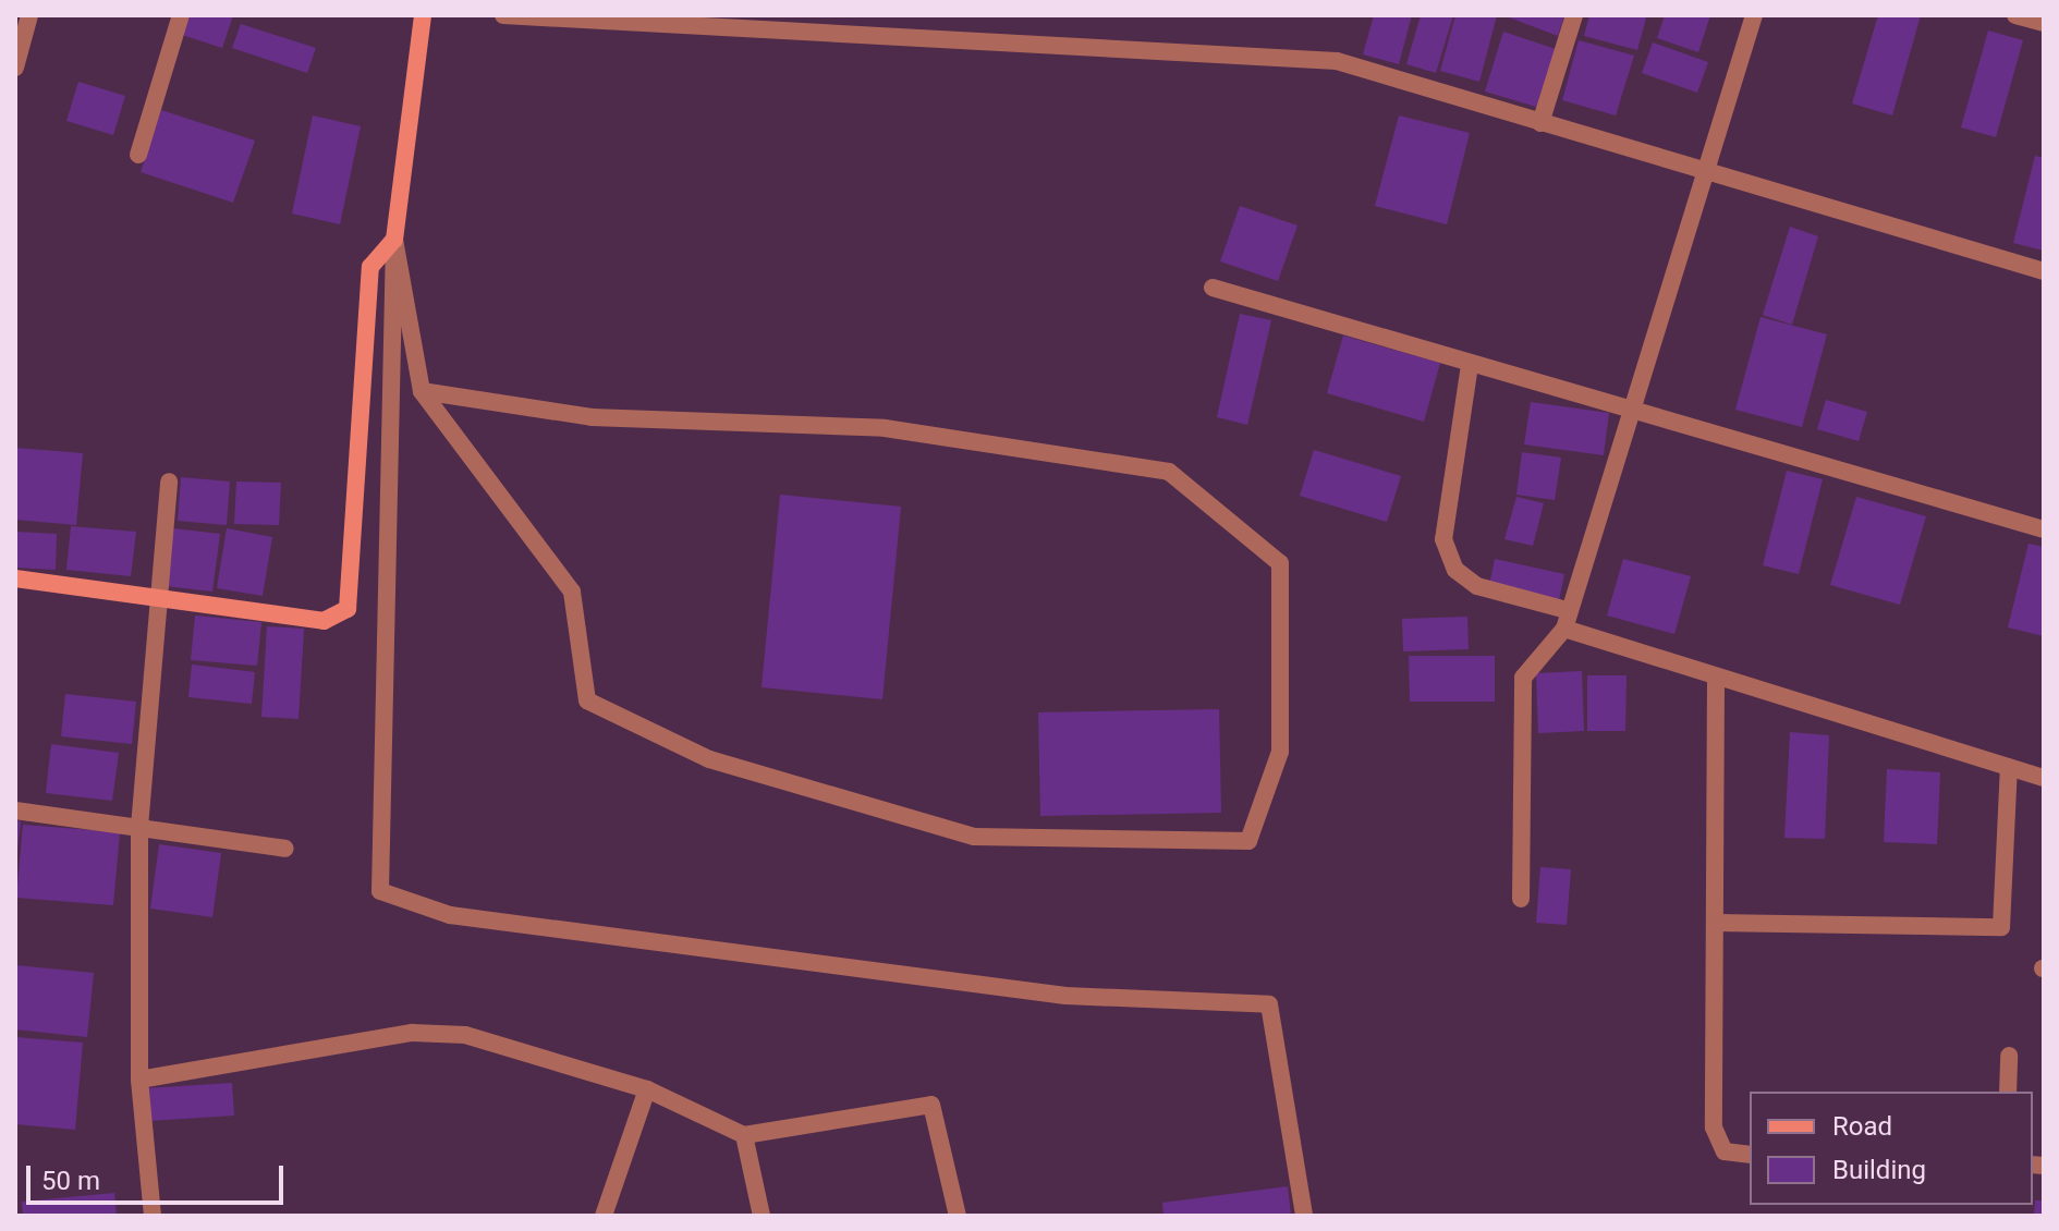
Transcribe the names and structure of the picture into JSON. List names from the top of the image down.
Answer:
{
  "legend": ["Road", "Building"],
  "scale_bar": "50 m"
}
